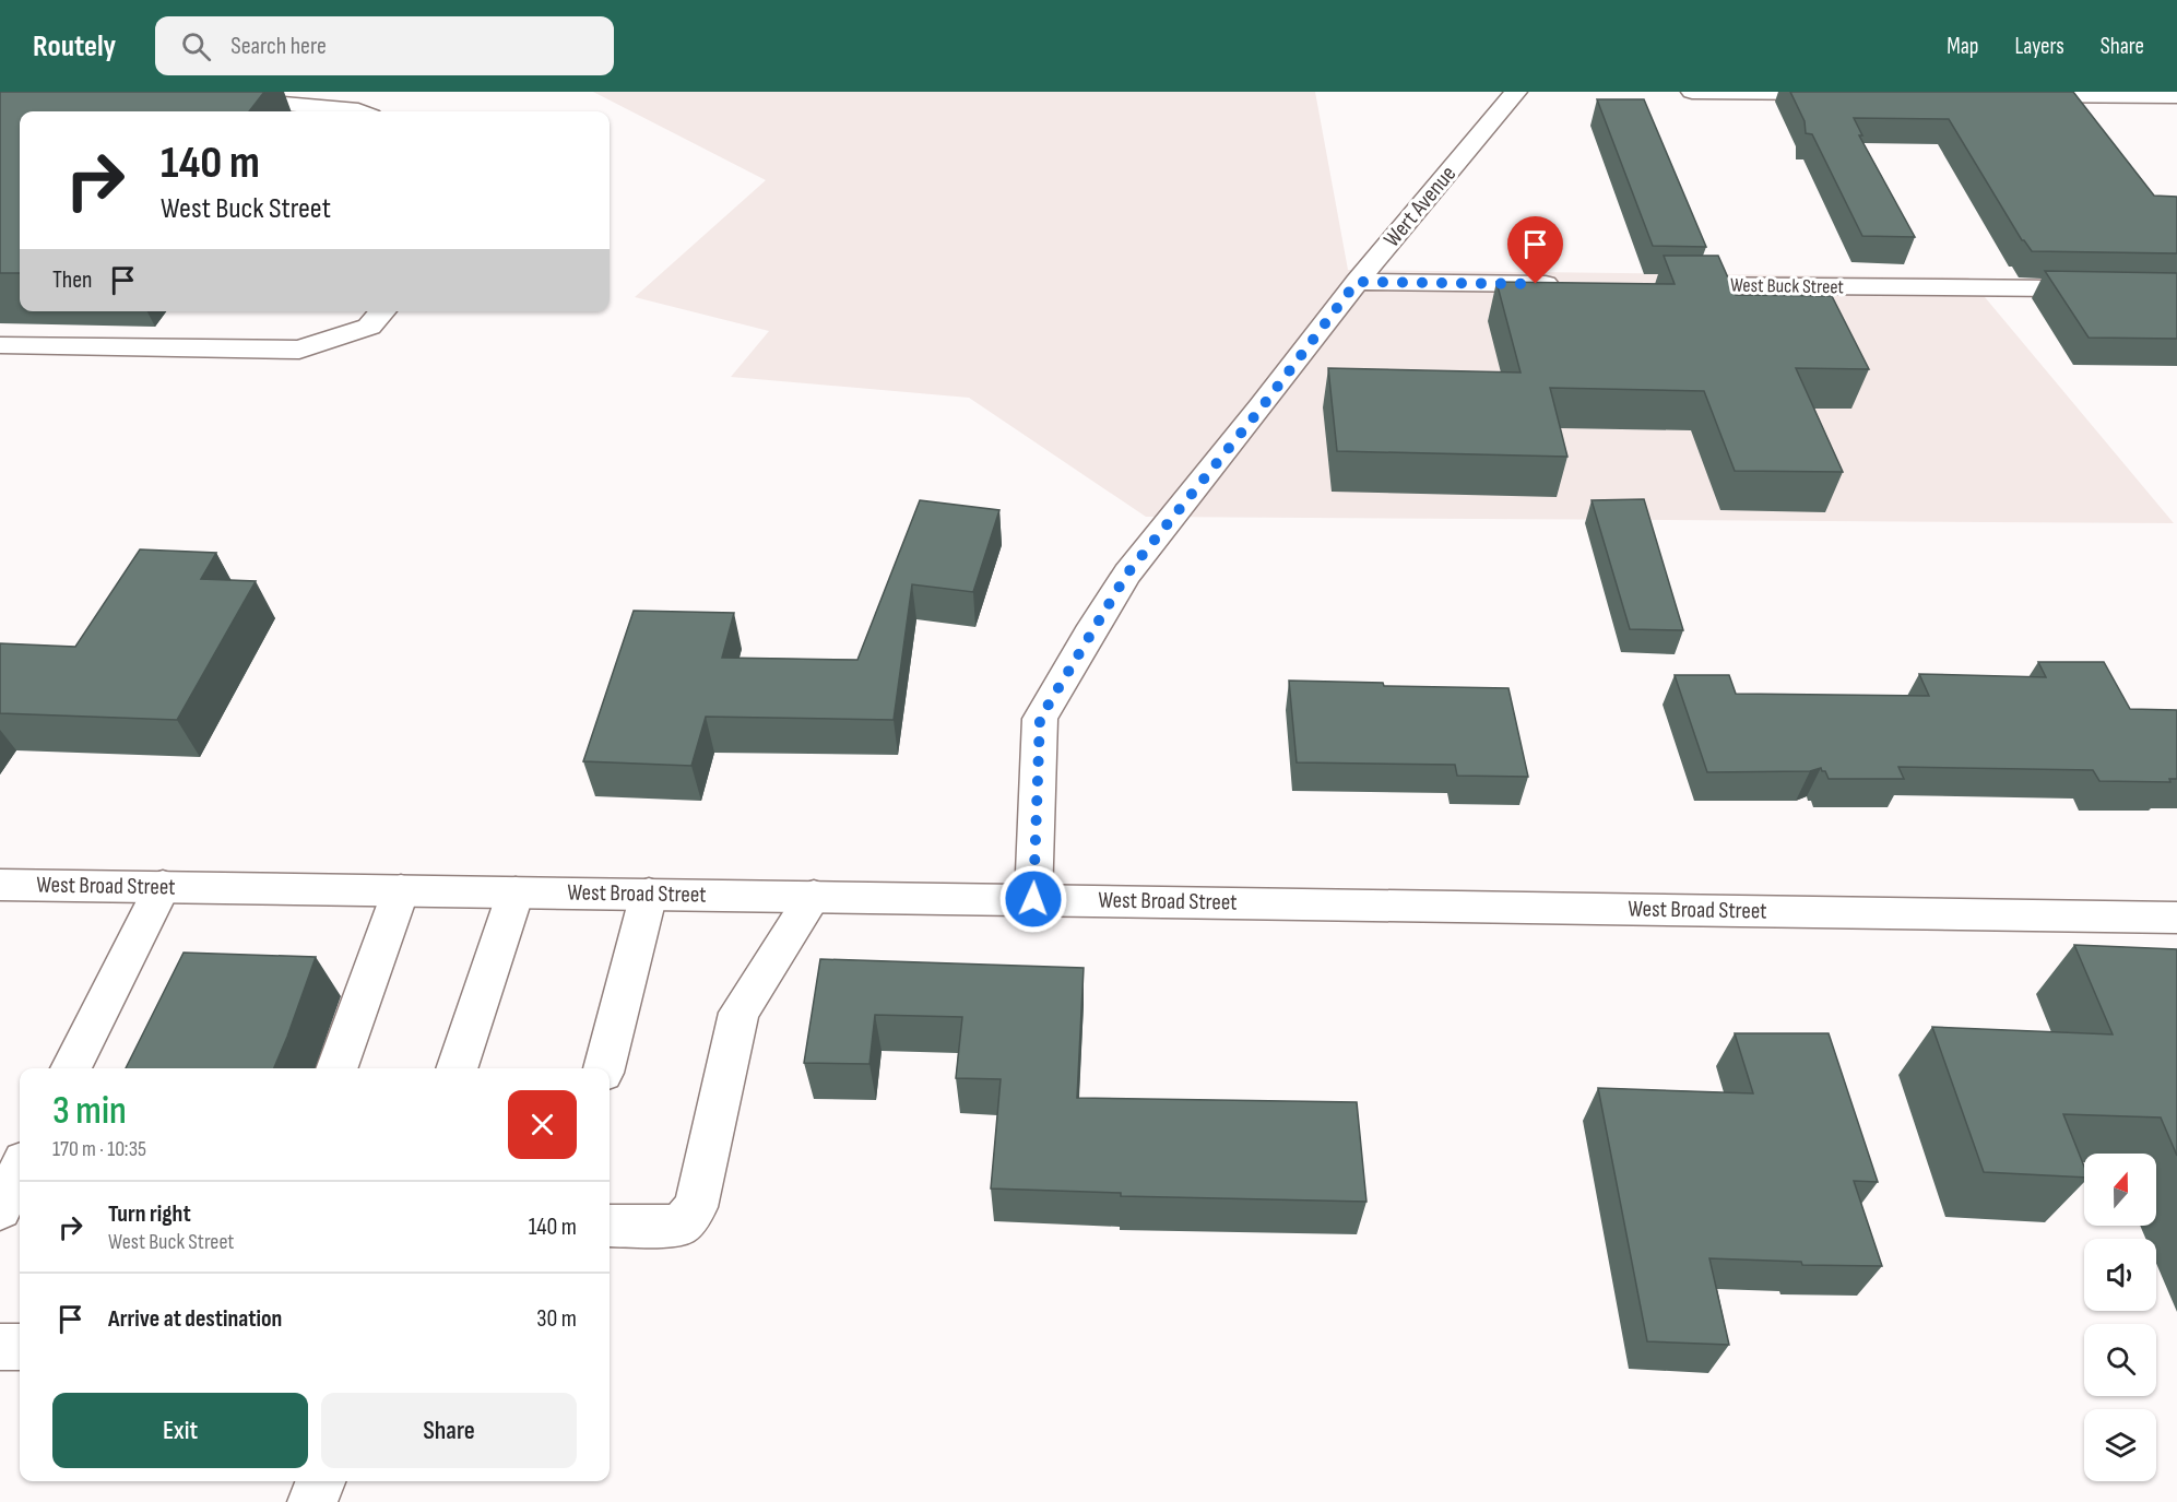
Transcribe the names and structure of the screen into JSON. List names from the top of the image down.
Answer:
{
  "streets": {
    "street": ["Wert Avenue", "West Buck Street", "West Broad Street"]
  },
  "crossings": [
    ["Wert Avenue", "West Broad Street"]
  ],
  "north": "top",
  "page": {
    "header": "Routely",
    "search": "Search here",
    "nav": ["Map", "Layers", "Share"],
    "turn": ["140 m", "West Buck Street"],
    "then": "Then",
    "heading": ["3 min", "170 m · 10:35"],
    "list": [
      {
        "name": "Turn right",
        "note": "West Buck Street",
        "value": "140 m"
      },
      {
        "name": "Arrive at destination",
        "value": "30 m"
      }
    ],
    "buttons": ["Exit", "Share"]
  }
}
